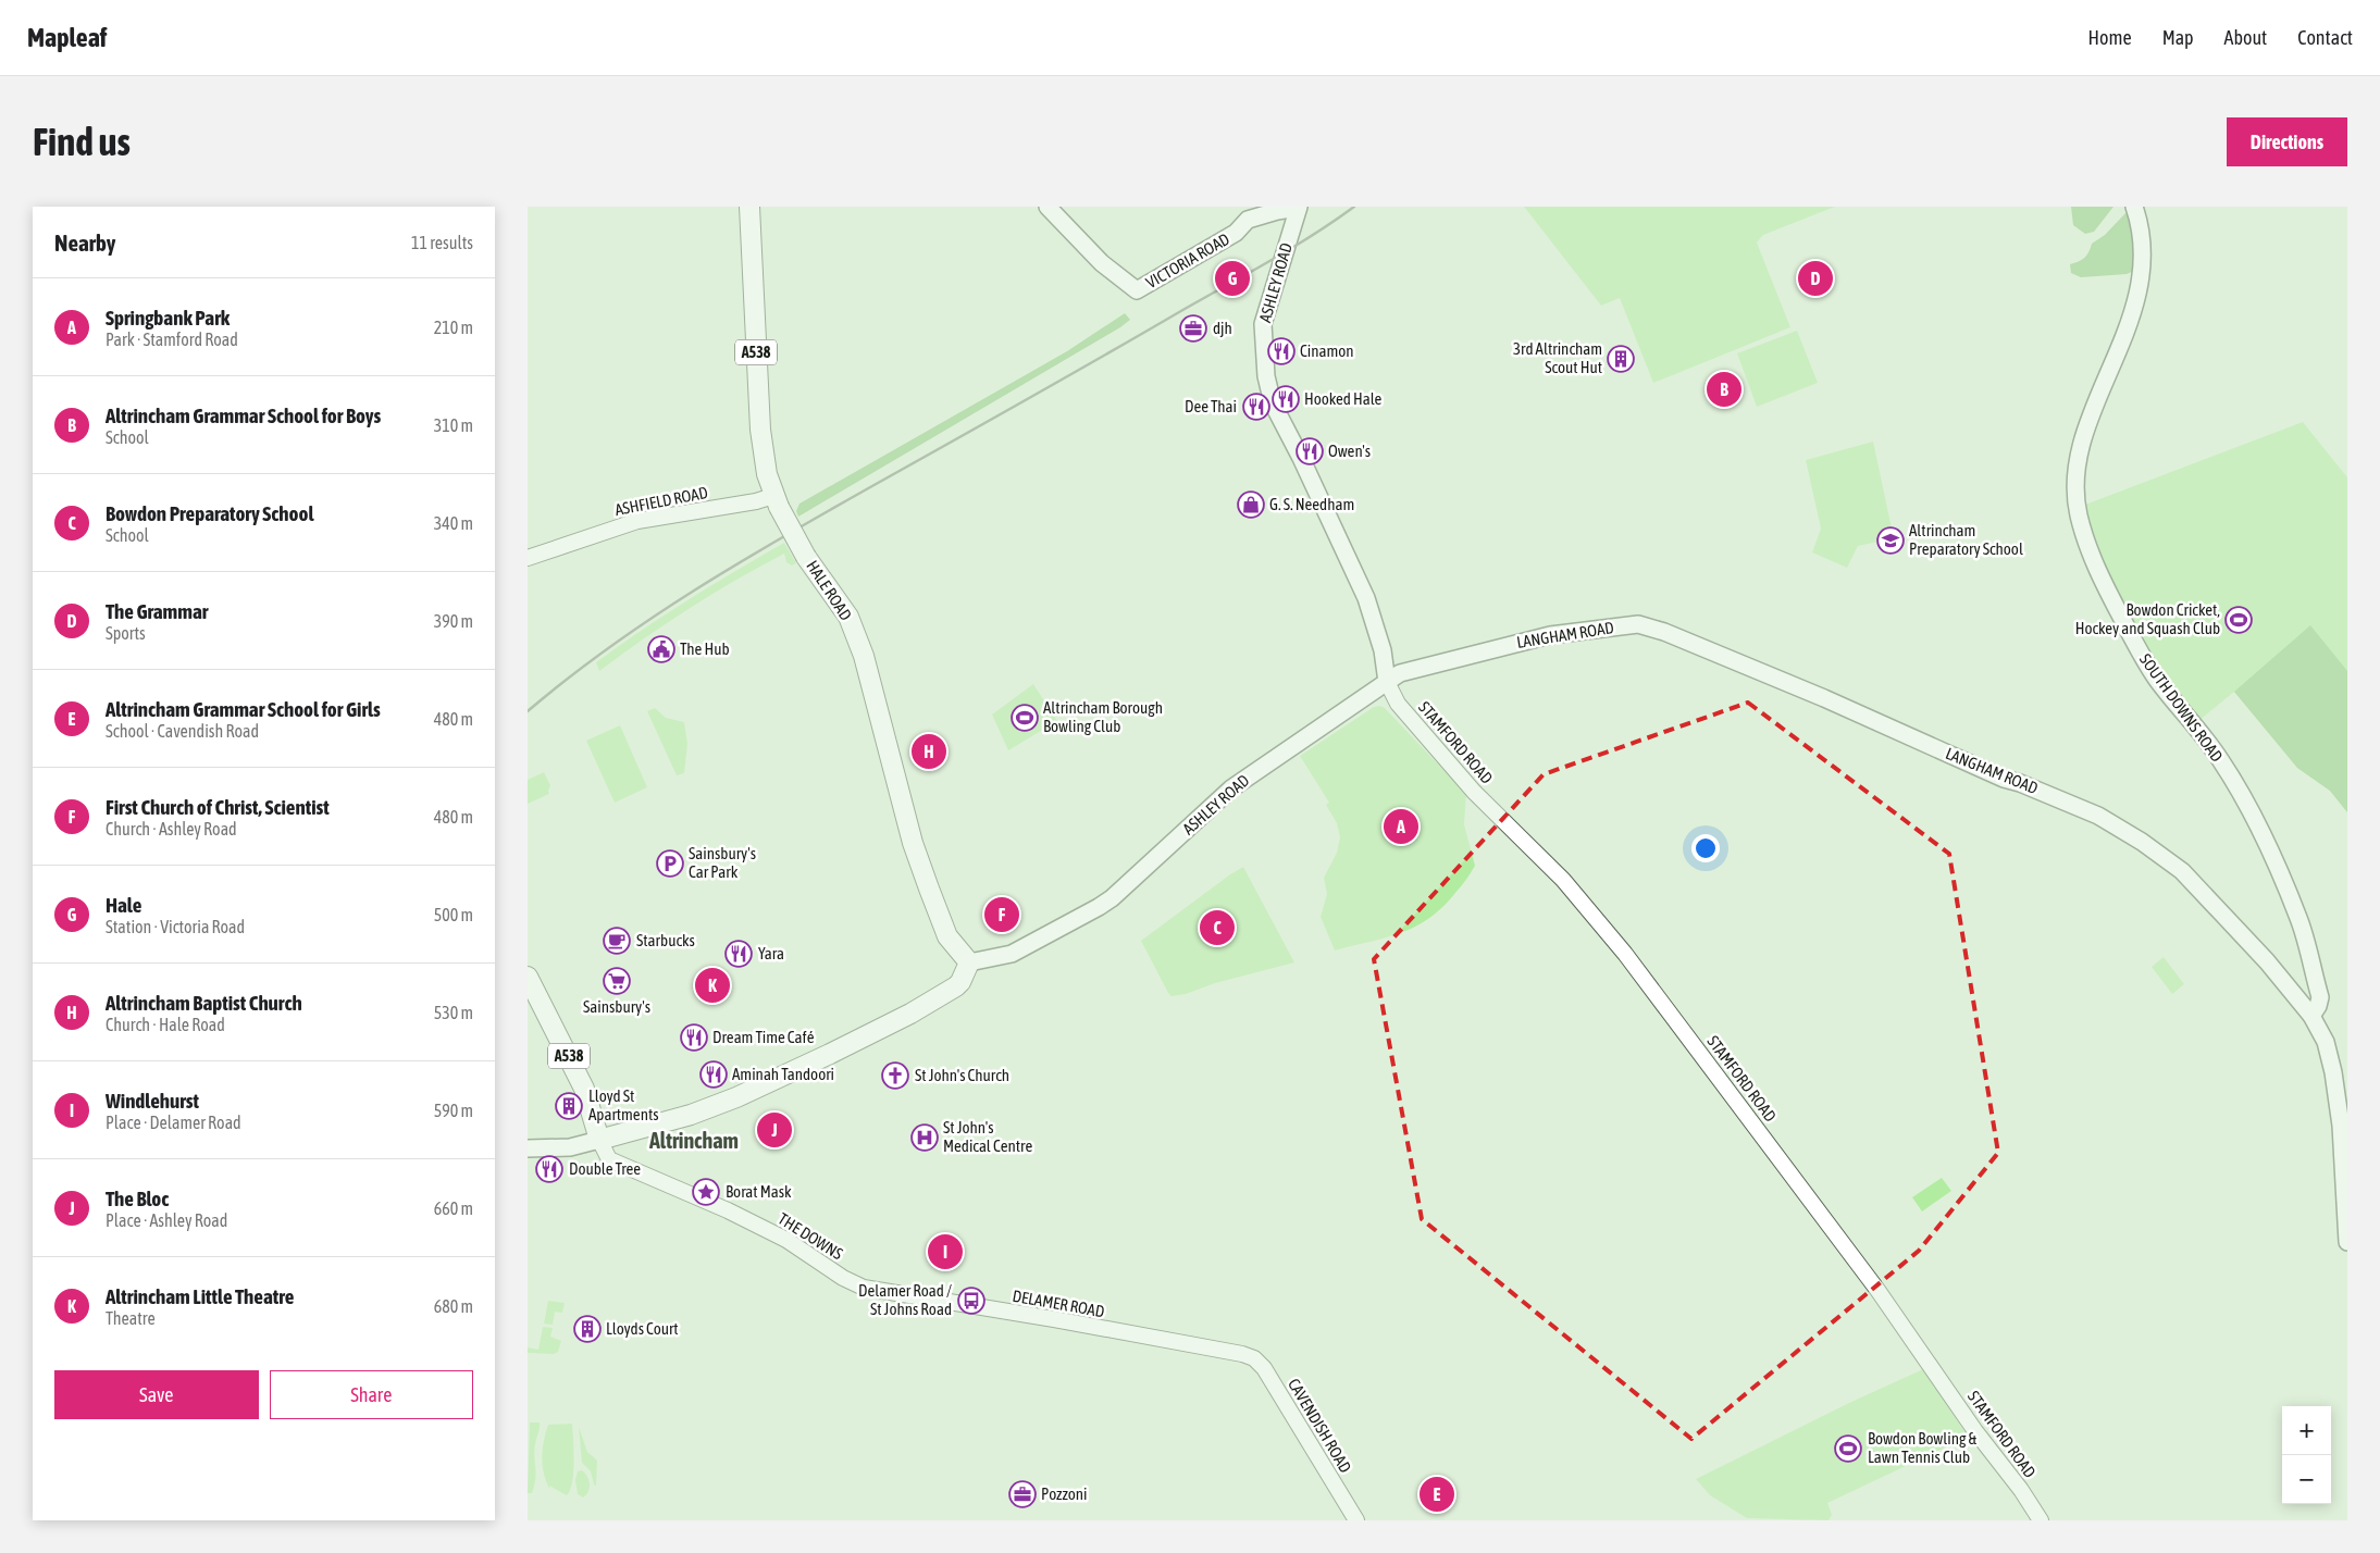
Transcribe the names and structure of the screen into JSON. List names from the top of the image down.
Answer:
{
  "streets": {
    "main road": [
      "VICTORIA ROAD",
      "ASHLEY ROAD",
      "A538",
      "HALE ROAD",
      "LANGHAM ROAD",
      "SOUTH DOWNS ROAD"
    ],
    "street": [
      "ASHFIELD ROAD",
      "STAMFORD ROAD",
      "THE DOWNS",
      "DELAMER ROAD",
      "CAVENDISH ROAD"
    ]
  },
  "crossings": [
    ["VICTORIA ROAD", "ASHLEY ROAD"],
    ["ASHLEY ROAD", "HALE ROAD"],
    ["ASHLEY ROAD", "LANGHAM ROAD"],
    ["ASHLEY ROAD", "STAMFORD ROAD"],
    ["A538", "THE DOWNS"],
    ["ASHFIELD ROAD", "HALE ROAD"],
    ["LANGHAM ROAD", "SOUTH DOWNS ROAD"],
    ["LANGHAM ROAD", "STAMFORD ROAD"],
    ["THE DOWNS", "DELAMER ROAD"],
    ["DELAMER ROAD", "CAVENDISH ROAD"]
  ],
  "districts": ["Altrincham"],
  "places": {
    "office": ["djh", "Pozzoni"],
    "restaurant": [
      "Cinamon",
      "Hooked Hale",
      "Dee Thai",
      "Owen's",
      "Yara",
      "Dream Time Café",
      "Aminah Tandoori",
      "Double Tree"
    ],
    "building": ["3rd Altrincham Scout Hut", "Lloyd St Apartments", "Lloyds Court"],
    "shop": ["G. S. Needham"],
    "school or university": ["Altrincham Preparatory School"],
    "sports": ["Bowdon Cricket, Hockey and Squash Club", "Altrincham Borough Bowling Club", "Bowdon Bowling & Lawn Tennis Club"],
    "public building": ["The Hub"],
    "parking": ["Sainsbury's Car Park"],
    "cafe": ["Starbucks"],
    "supermarket": ["Sainsbury's"],
    "church": ["St John's Church"],
    "hospital": ["St John's Medical Centre"],
    "place": ["Borat Mask"],
    "bus stop": ["Delamer Road / St Johns Road"]
  },
  "page": {
    "header": "Mapleaf",
    "nav": [
      "Home",
      "Map",
      "About",
      "Contact"
    ],
    "buttons": [
      "Directions",
      ["Save", "Share"]
    ],
    "title": "Find us",
    "heading": ["Nearby", "11 results"],
    "pins": [
      "D",
      "G",
      "B",
      "H",
      "A",
      "F",
      "C",
      "K",
      "J",
      "I",
      "E"
    ],
    "list": [
      {
        "mark": "A",
        "name": "Springbank Park",
        "note": "Park · Stamford Road",
        "value": "210 m"
      },
      {
        "mark": "B",
        "name": "Altrincham Grammar School for Boys",
        "note": "School",
        "value": "310 m"
      },
      {
        "mark": "C",
        "name": "Bowdon Preparatory School",
        "note": "School",
        "value": "340 m"
      },
      {
        "mark": "D",
        "name": "The Grammar",
        "note": "Sports",
        "value": "390 m"
      },
      {
        "mark": "E",
        "name": "Altrincham Grammar School for Girls",
        "note": "School · Cavendish Road",
        "value": "480 m"
      },
      {
        "mark": "F",
        "name": "First Church of Christ, Scientist",
        "note": "Church · Ashley Road",
        "value": "480 m"
      },
      {
        "mark": "G",
        "name": "Hale",
        "note": "Station · Victoria Road",
        "value": "500 m"
      },
      {
        "mark": "H",
        "name": "Altrincham Baptist Church",
        "note": "Church · Hale Road",
        "value": "530 m"
      },
      {
        "mark": "I",
        "name": "Windlehurst",
        "note": "Place · Delamer Road",
        "value": "590 m"
      },
      {
        "mark": "J",
        "name": "The Bloc",
        "note": "Place · Ashley Road",
        "value": "660 m"
      },
      {
        "mark": "K",
        "name": "Altrincham Little Theatre",
        "note": "Theatre",
        "value": "680 m"
      }
    ],
    "map_buttons": ["+", "−"]
  }
}
